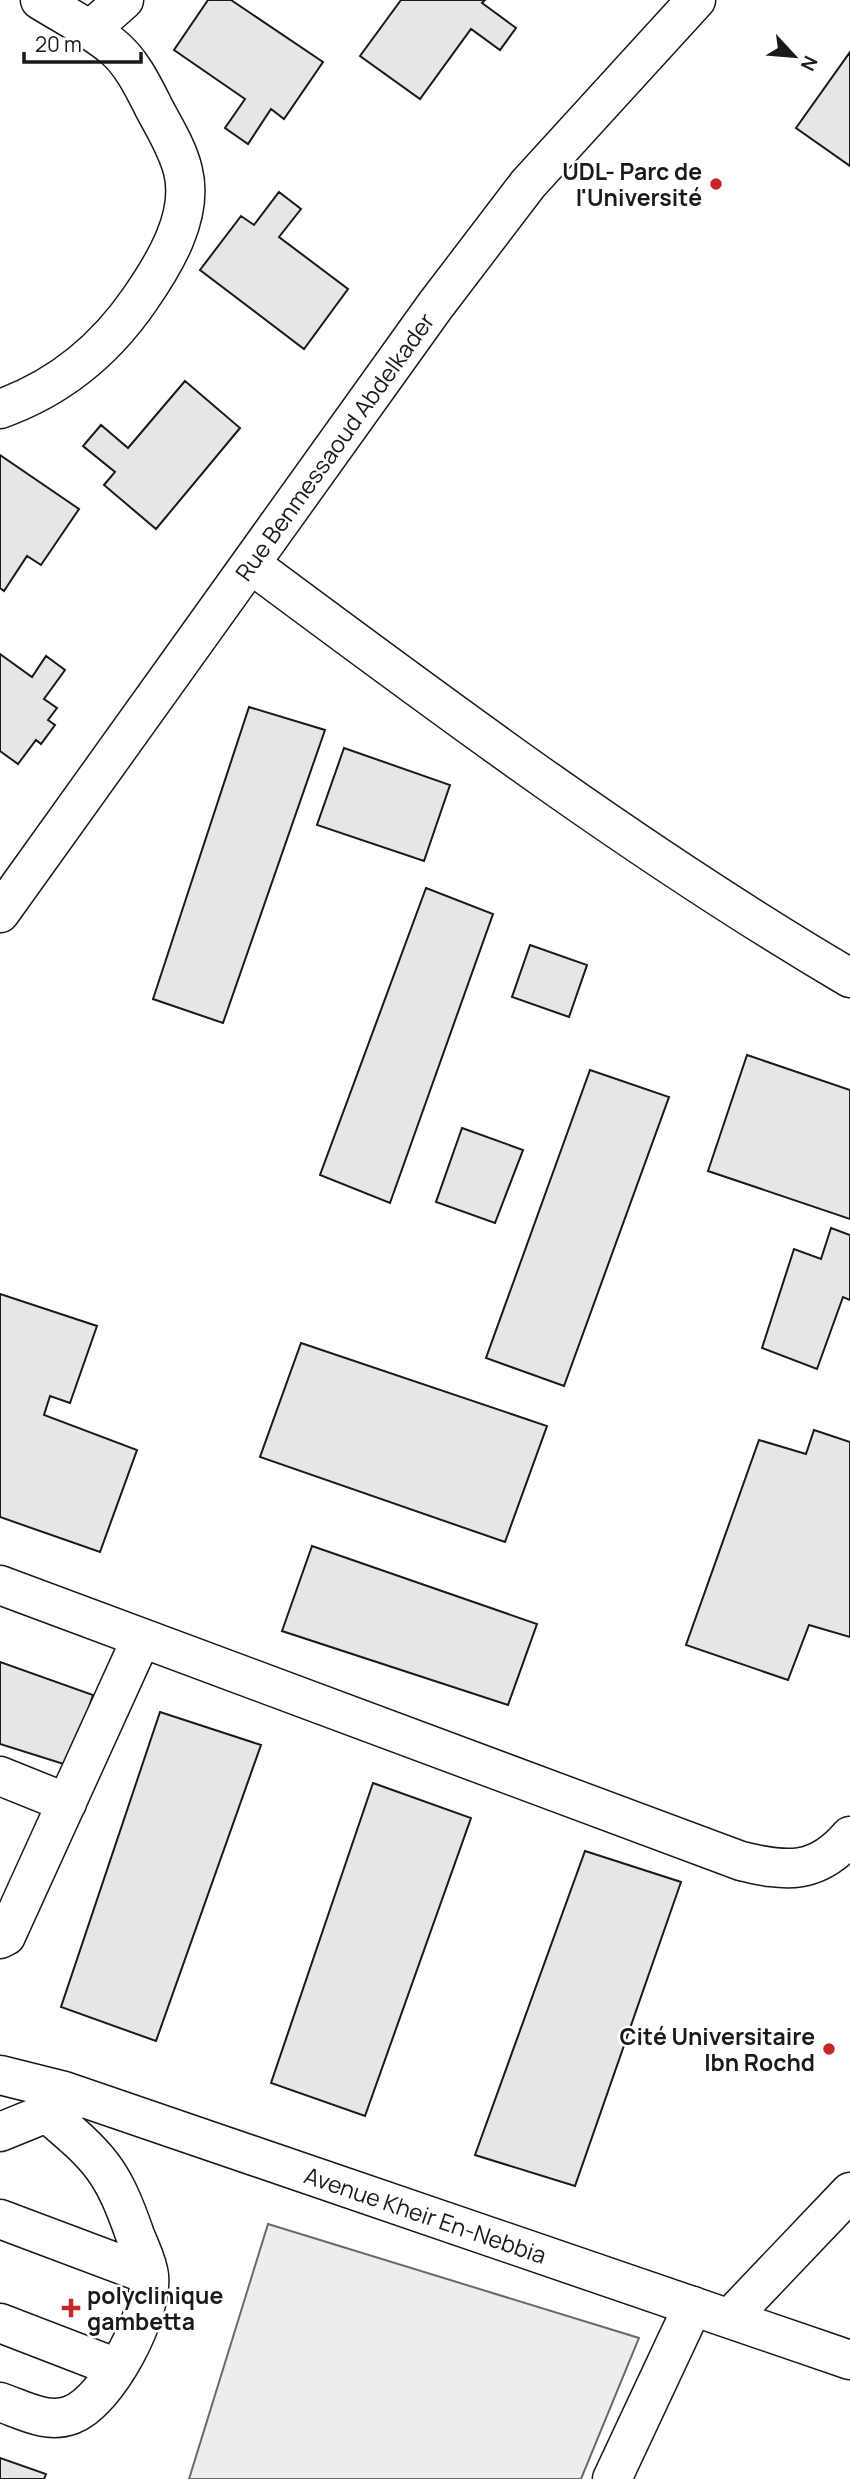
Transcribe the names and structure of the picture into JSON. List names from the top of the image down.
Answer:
{
  "streets": {
    "main road": ["Rue Benmessaoud Abdelkader", "Avenue Kheir En-Nebbia"]
  },
  "places": {
    "other": ["UDL- Parc de l'Université", "Cité Universitaire Ibn Rochd"],
    "health": ["polyclinique gambetta"]
  },
  "scale_bar": "20 m",
  "north": "bottom right"
}
